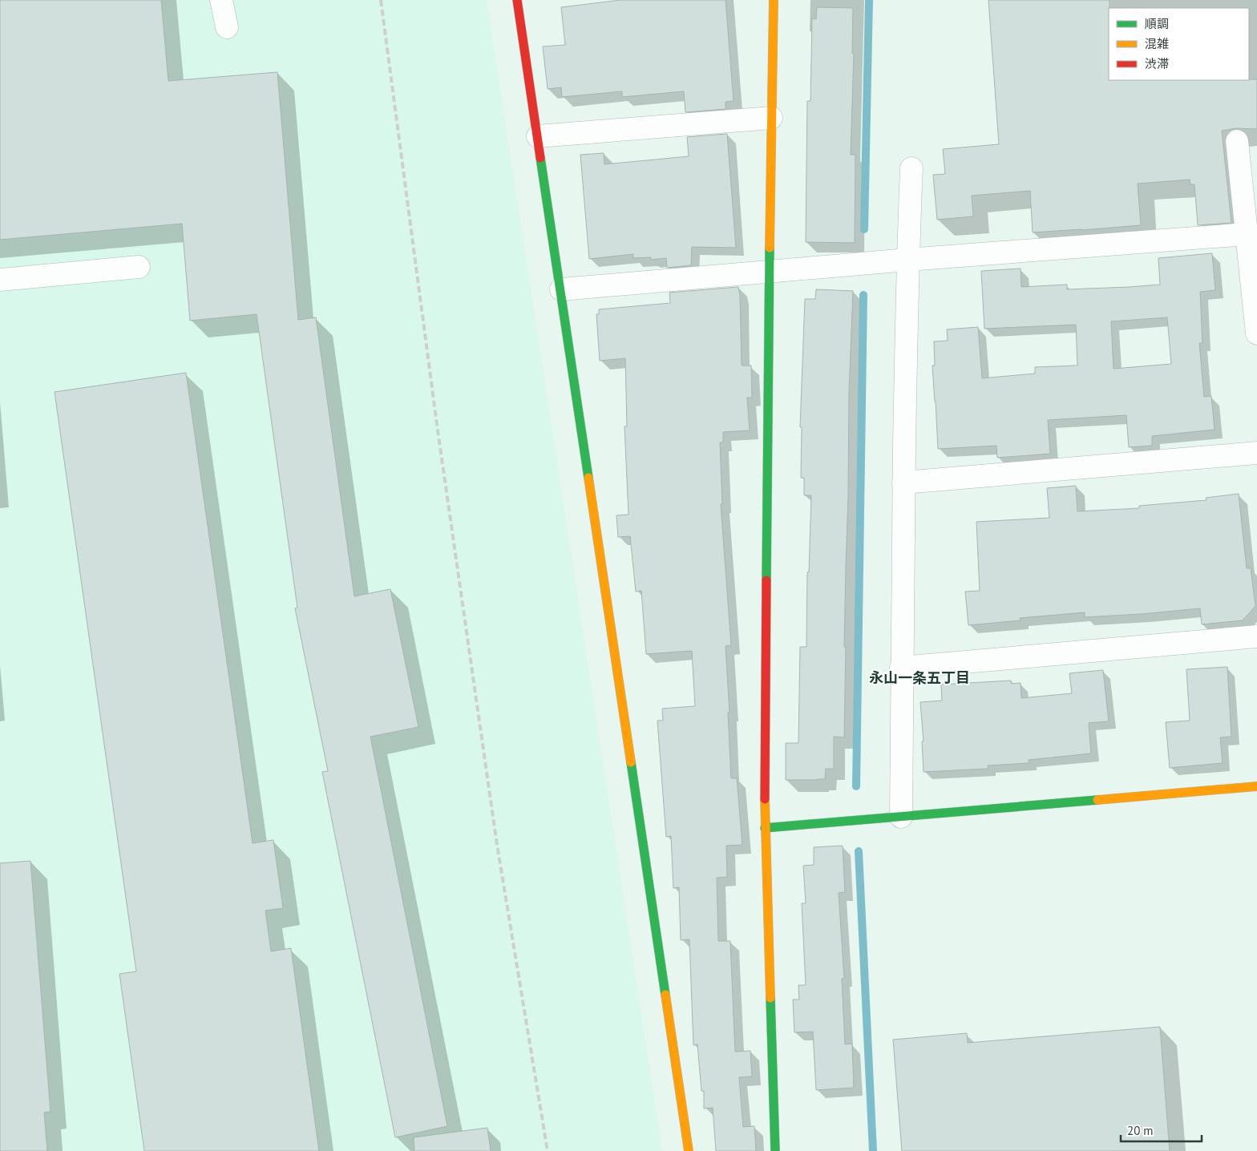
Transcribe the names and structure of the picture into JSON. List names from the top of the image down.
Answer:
{
  "districts": ["永山一条五丁目"],
  "legend": ["順調", "混雑", "渋滞"],
  "scale_bar": "20 m"
}
